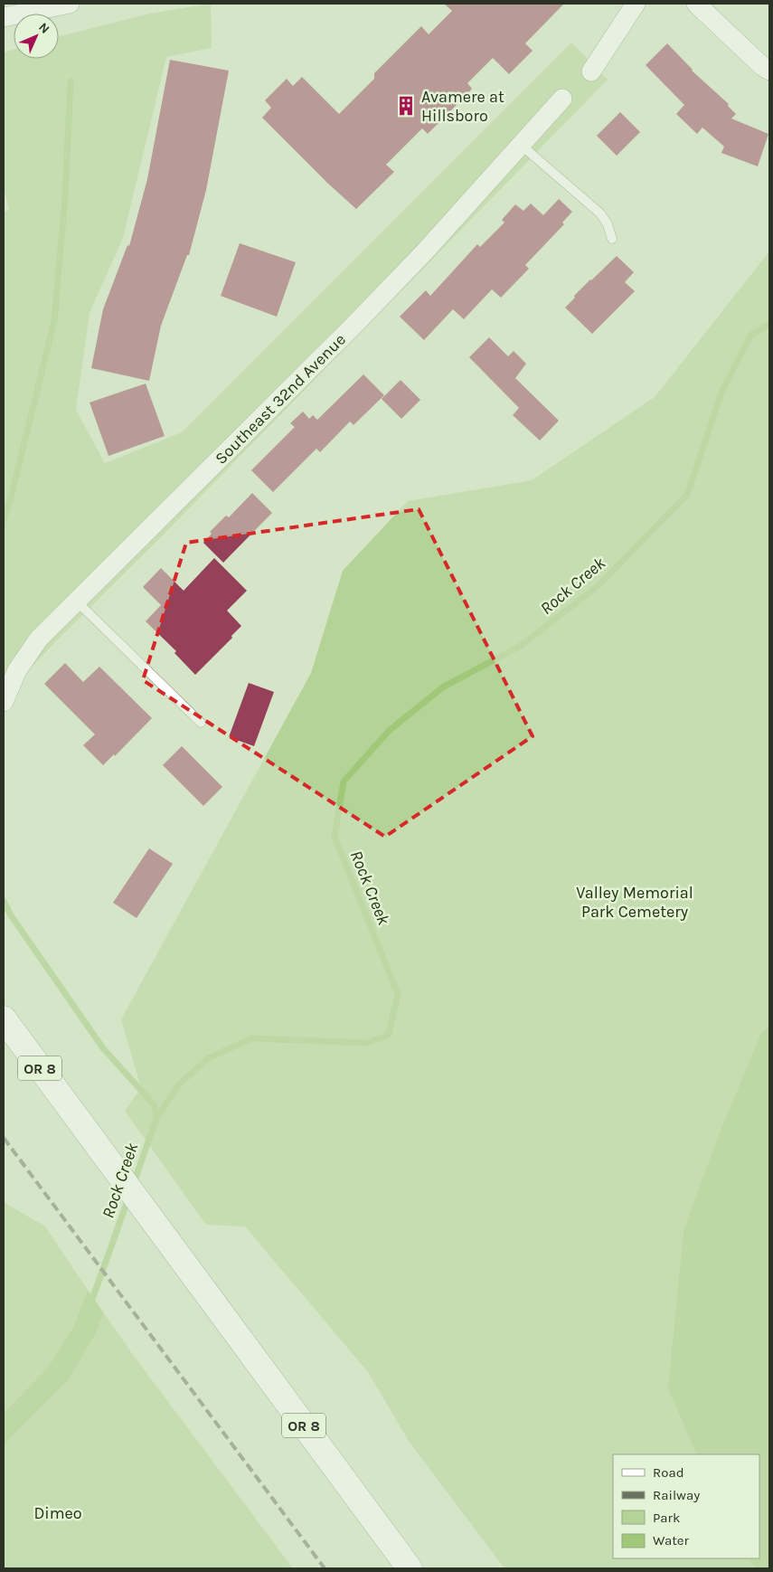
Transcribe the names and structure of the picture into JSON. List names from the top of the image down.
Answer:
{
  "streets": {
    "main road": ["OR 8"],
    "street": ["Southeast 32nd Avenue"]
  },
  "water": ["Rock Creek"],
  "parks": ["Valley Memorial Park Cemetery", "Dimeo"],
  "places": {
    "building": ["Avamere at Hillsboro"]
  },
  "legend": [
    "Road",
    "Railway",
    "Park",
    "Water"
  ],
  "north": "top right"
}
